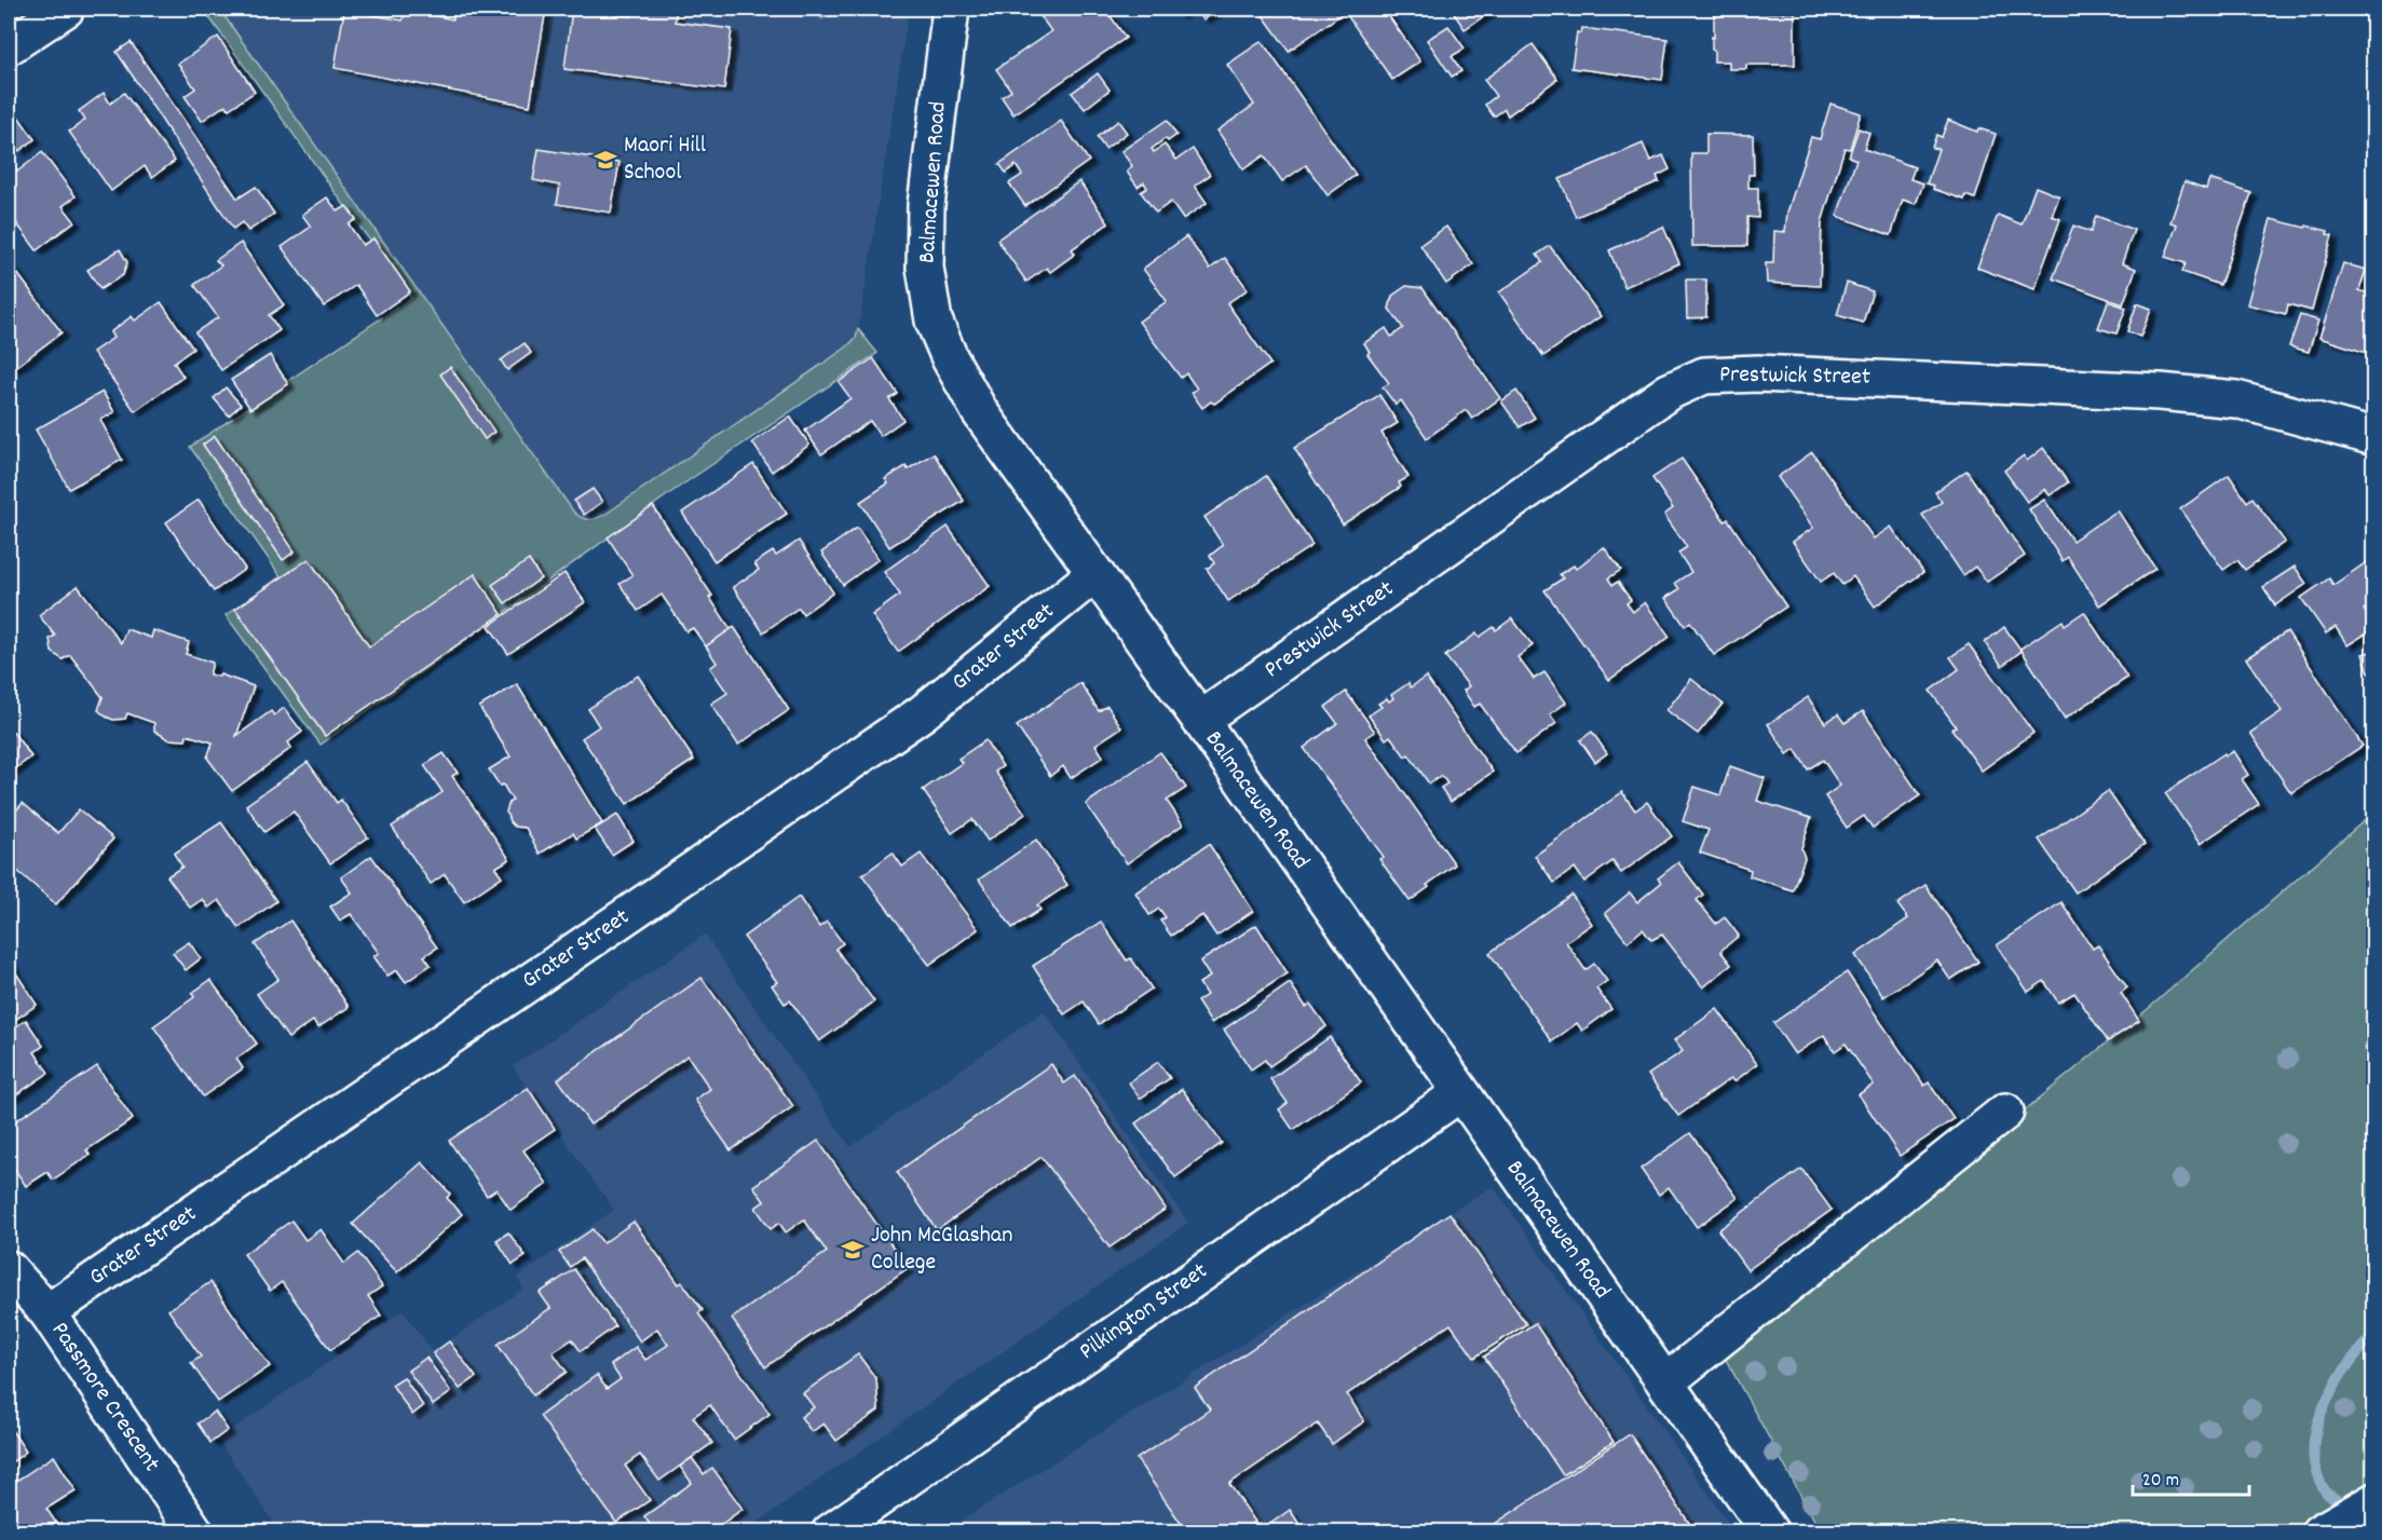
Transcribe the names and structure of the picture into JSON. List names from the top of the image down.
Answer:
{
  "streets": {
    "street": [
      "Balmacewen Road",
      "Prestwick Street",
      "Grater Street",
      "Pilkington Street",
      "Passmore Crescent"
    ]
  },
  "crossings": [
    ["Balmacewen Road", "Prestwick Street"],
    ["Balmacewen Road", "Grater Street"],
    ["Balmacewen Road", "Pilkington Street"],
    ["Grater Street", "Passmore Crescent"]
  ],
  "places": {
    "school or university": ["Maori Hill School", "John McGlashan College"]
  },
  "scale_bar": "20 m"
}
